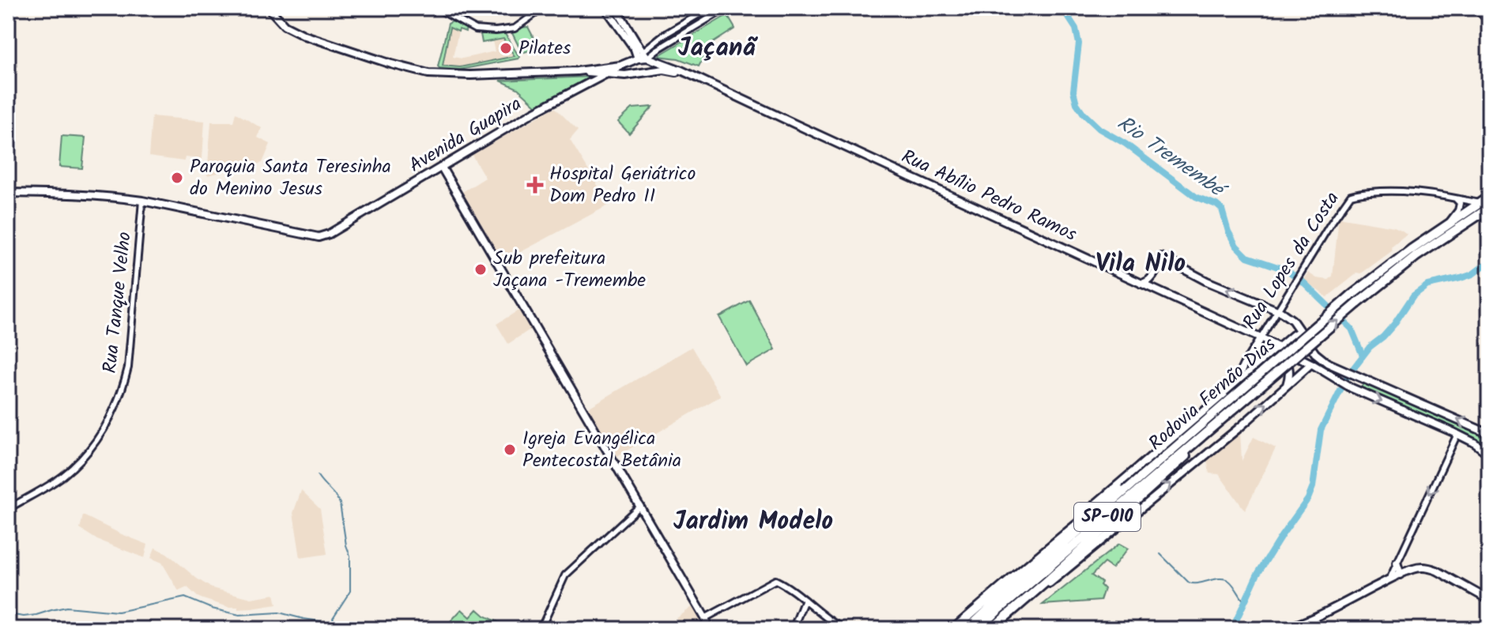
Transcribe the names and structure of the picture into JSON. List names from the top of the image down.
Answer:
{
  "streets": {
    "highway": ["Rodovia Fernão Dias", "SP-010"],
    "main road": ["Avenida Guapira", "Rua Abílio Pedro Ramos", "Rua Lopes da Costa"],
    "street": ["Rua Tanque Velho"]
  },
  "crossings": [
    ["Avenida Guapira", "Rua Tanque Velho"],
    ["Rua Abílio Pedro Ramos", "Rua Lopes da Costa"],
    ["Rua Abílio Pedro Ramos", "SP-010"],
    ["Rua Lopes da Costa", "Rodovia Fernão Dias"],
    ["Rua Lopes da Costa", "SP-010"]
  ],
  "districts": ["Jaçanã", "Vila Nilo", "Jardim Modelo"],
  "water": ["Rio Tremembé"],
  "places": {
    "other": [
      "Pilates",
      "Paroquia Santa Teresinha do Menino Jesus",
      "Sub prefeitura Jaçana -Tremembe",
      "Igreja Evangélica Pentecostal Betânia"
    ],
    "health": ["Hospital Geriátrico Dom Pedro II"]
  }
}
